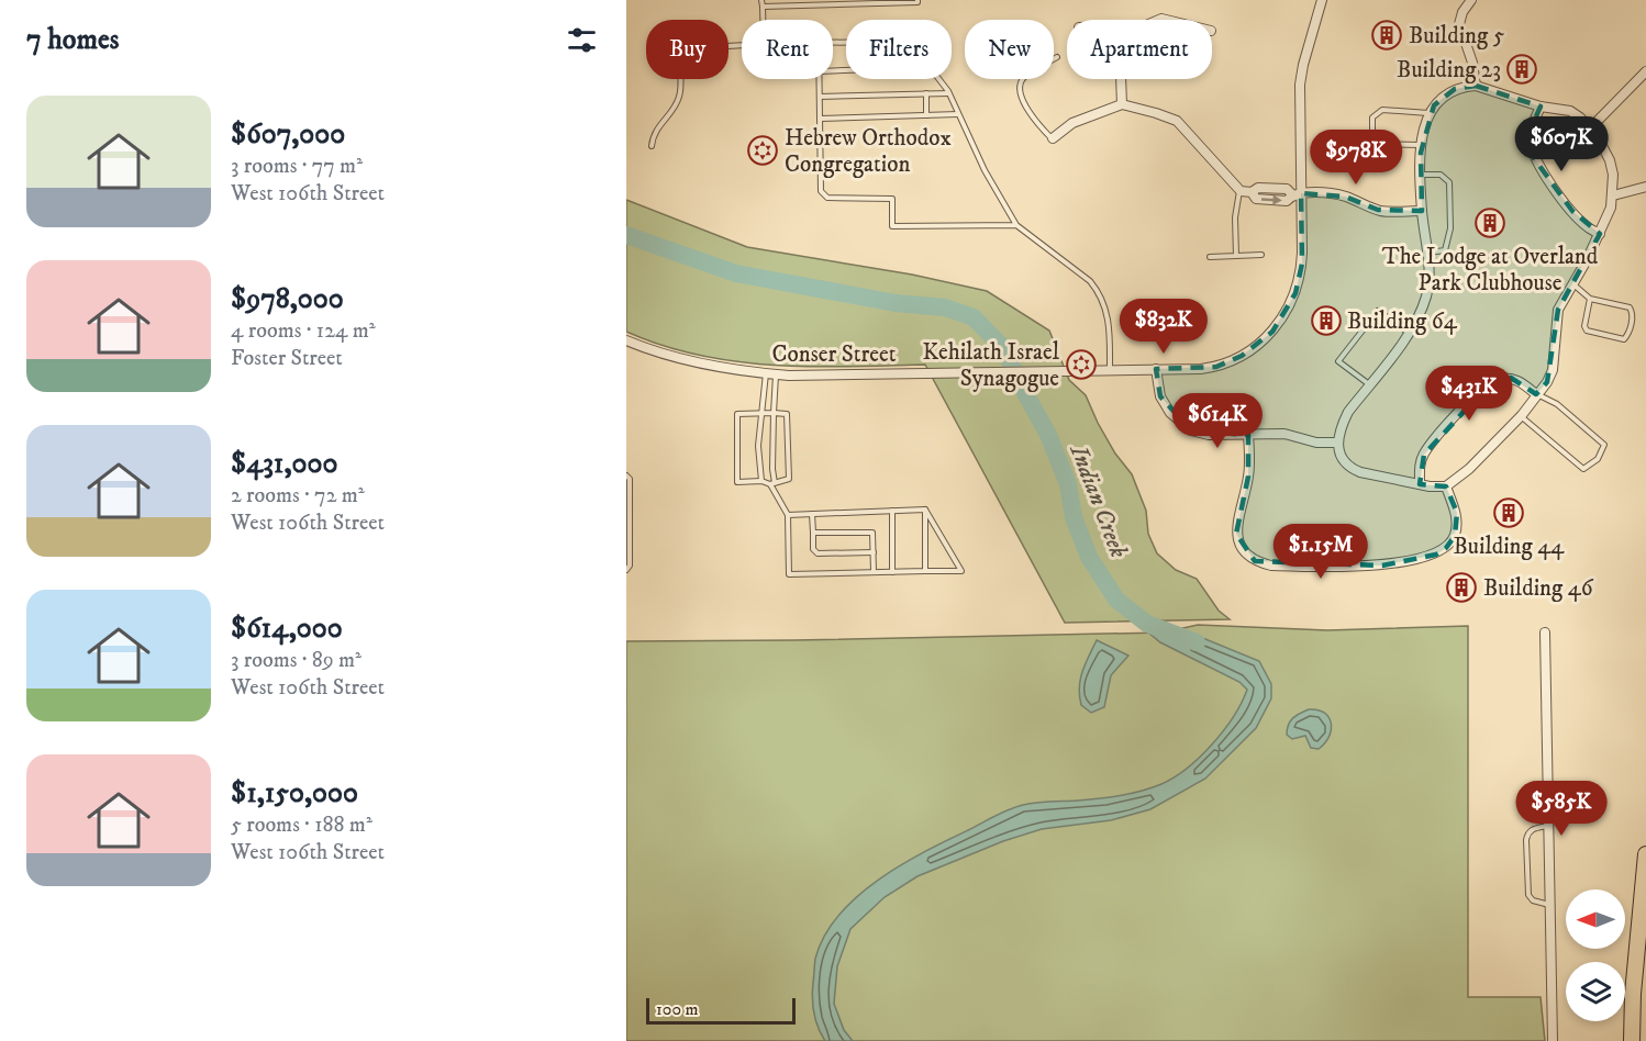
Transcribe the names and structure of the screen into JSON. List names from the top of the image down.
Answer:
{
  "streets": {
    "street": ["Conser Street"]
  },
  "water": ["Indian Creek"],
  "places": {
    "building": [
      "Building 5",
      "Building 23",
      "The Lodge at Overland Park Clubhouse",
      "Building 64",
      "Building 44",
      "Building 46"
    ],
    "synagogue": ["Hebrew Orthodox Congregation", "Kehilath Israel Synagogue"]
  },
  "scale_bar": "100 m",
  "north": "left",
  "page": {
    "heading": "7 homes",
    "chip": [
      "Buy",
      "Rent",
      "Filters",
      "New",
      "Apartment"
    ],
    "list": [
      {
        "name": "$607,000",
        "note": "3 rooms · 77 m² · West 106th Street"
      },
      {
        "name": "$978,000",
        "note": "4 rooms · 124 m² · Foster Street"
      },
      {
        "name": "$431,000",
        "note": "2 rooms · 72 m² · West 106th Street"
      },
      {
        "name": "$614,000",
        "note": "3 rooms · 89 m² · West 106th Street"
      },
      {
        "name": "$1,150,000",
        "note": "5 rooms · 188 m² · West 106th Street"
      }
    ],
    "price": [
      "$607K",
      "$978K",
      "$832K",
      "$431K",
      "$614K",
      "$1.15M",
      "$585K"
    ],
    "scale": "100 m"
  }
}
